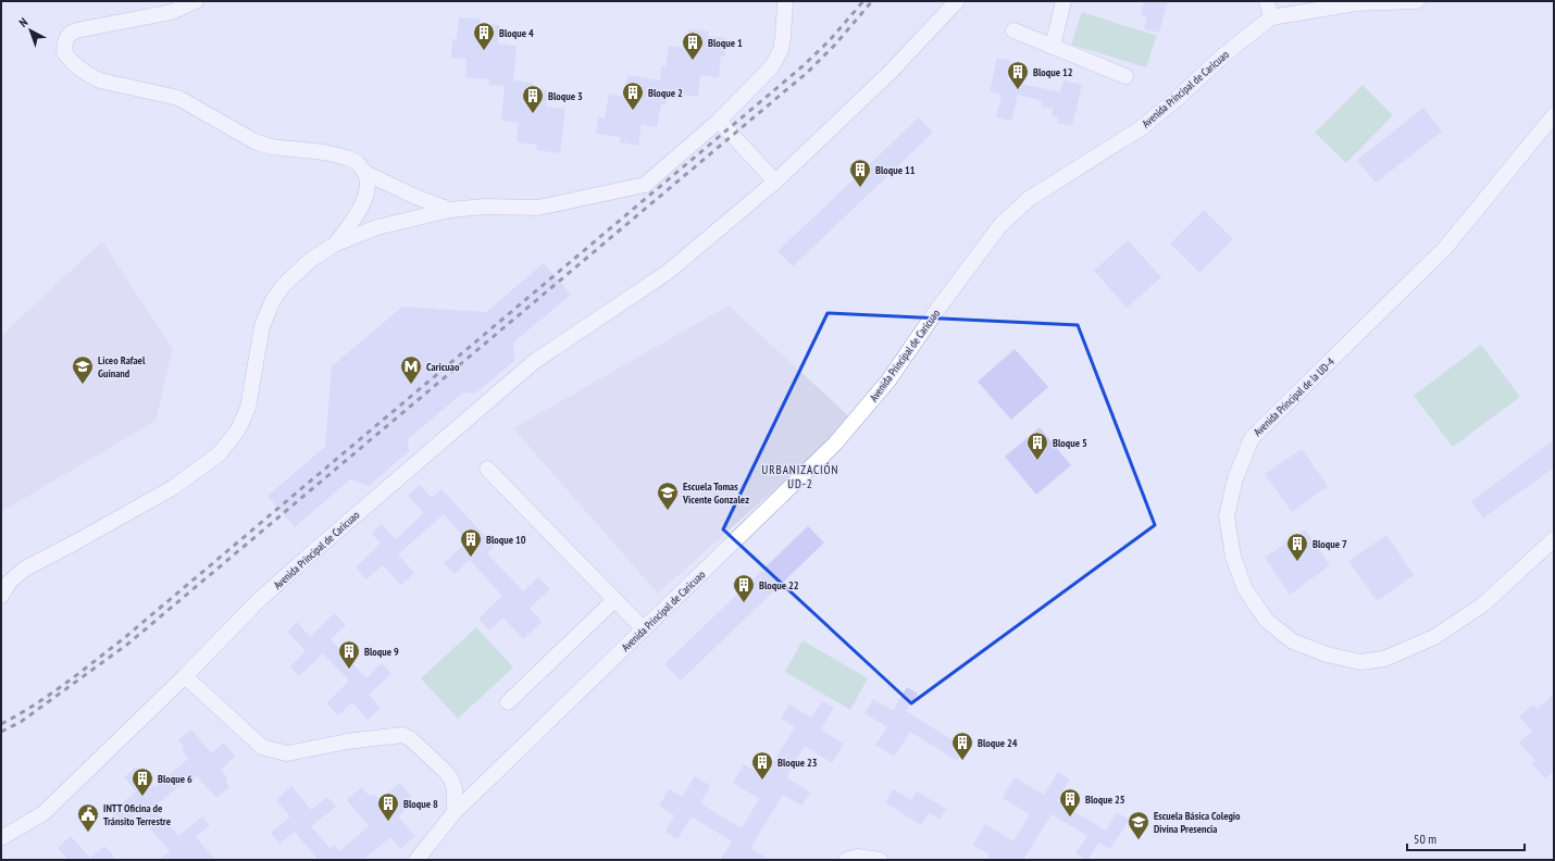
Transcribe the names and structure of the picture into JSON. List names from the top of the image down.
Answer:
{
  "streets": {
    "street": ["Avenida Principal de Caricuao", "Avenida Principal de la UD-4"]
  },
  "districts": ["URBANIZACIÓN UD-2"],
  "places": {
    "building": [
      "Bloque 4",
      "Bloque 1",
      "Bloque 12",
      "Bloque 2",
      "Bloque 3",
      "Bloque 11",
      "Bloque 5",
      "Bloque 10",
      "Bloque 7",
      "Bloque 22",
      "Bloque 9",
      "Bloque 24",
      "Bloque 23",
      "Bloque 6",
      "Bloque 25",
      "Bloque 8"
    ],
    "school or university": ["Liceo Rafael Guinand", "Escuela Tomas Vicente Gonzalez", "Escuela Básica Colegio Divina Presencia"],
    "metro station": ["Caricuao"],
    "public building": ["INTT Oficina de Tránsito Terrestre"]
  },
  "scale_bar": "50 m",
  "north": "top left"
}
